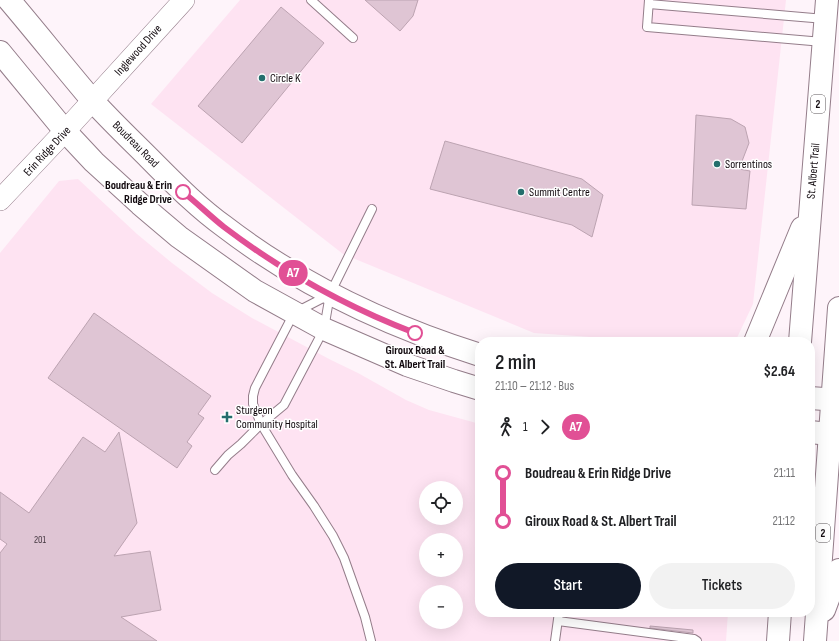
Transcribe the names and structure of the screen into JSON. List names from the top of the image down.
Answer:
{
  "streets": {
    "main road": ["2", "Boudreau Road", "St. Albert Trail"],
    "street": ["Inglewood Drive", "Erin Ridge Drive"]
  },
  "crossings": [
    ["Inglewood Drive", "Boudreau Road"],
    ["Inglewood Drive", "Erin Ridge Drive"],
    ["Boudreau Road", "Erin Ridge Drive"]
  ],
  "places": {
    "other": [
      "Circle K",
      "Sorrentinos",
      "Boudreau & Erin Ridge Drive",
      "Summit Centre",
      "Giroux Road & St. Albert Trail"
    ],
    "health": ["Sturgeon Community Hospital"]
  },
  "lines": ["bus line A7"],
  "house_numbers": ["201"],
  "page": {
    "on_map": "A7",
    "heading": ["2 min", "21:10 – 21:12 · Bus", "$2.64"],
    "legs": ["1", "A7"],
    "list": [
      {
        "name": "Boudreau & Erin Ridge Drive",
        "value": "21:11"
      },
      {
        "name": "Giroux Road & St. Albert Trail",
        "value": "21:12"
      }
    ],
    "map_buttons": ["+", "−"],
    "buttons": ["Start", "Tickets"]
  }
}
